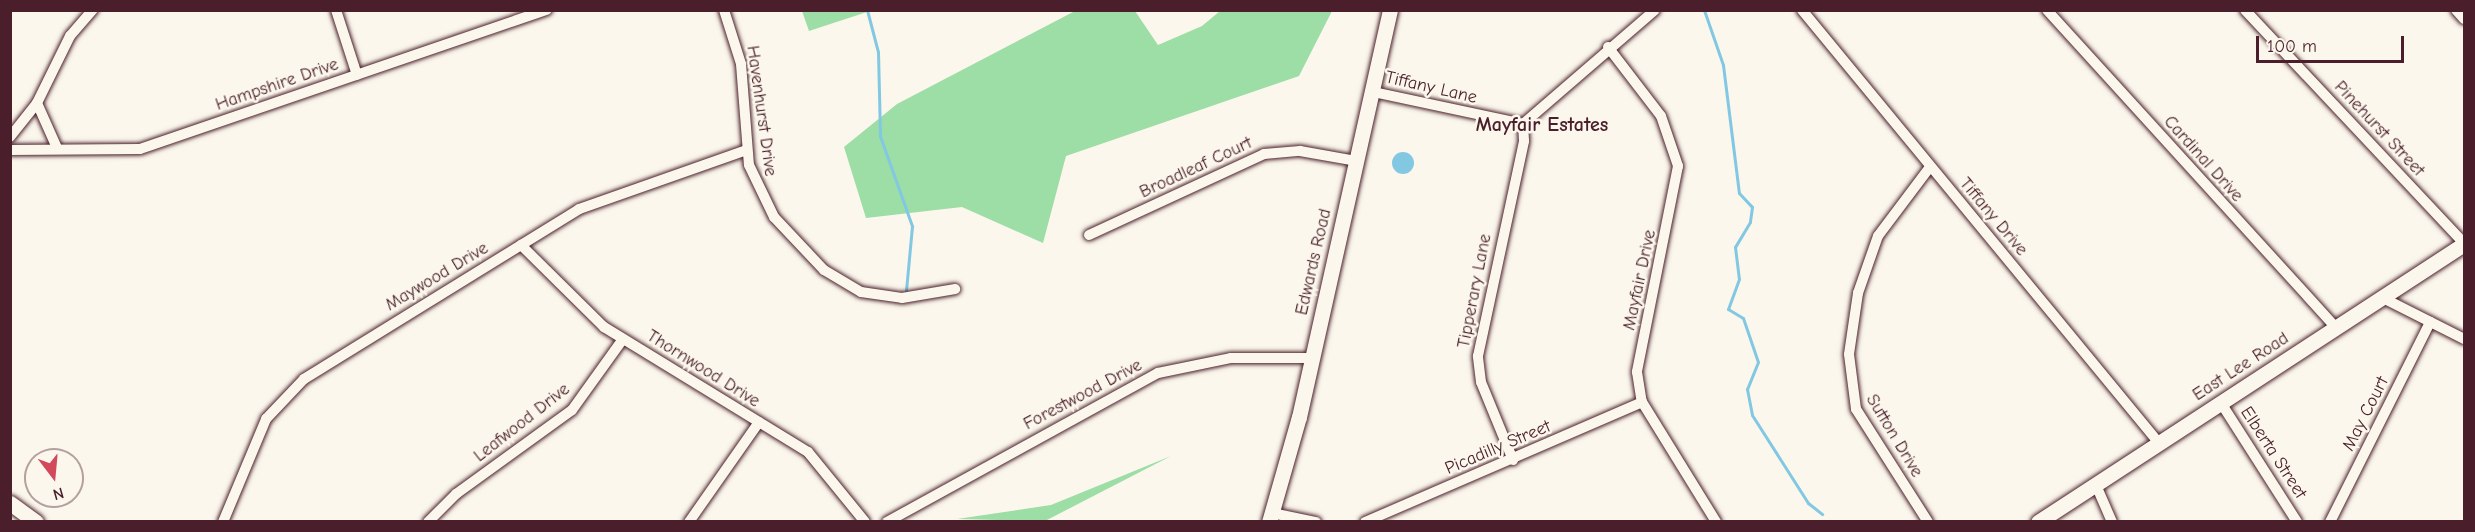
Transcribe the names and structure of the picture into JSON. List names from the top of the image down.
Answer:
{
  "streets": {
    "street": [
      "Hampshire Drive",
      "Tiffany Lane",
      "Havenhurst Drive",
      "Pinehurst Street",
      "Cardinal Drive",
      "Broadleaf Court",
      "Tiffany Drive",
      "Edwards Road",
      "Maywood Drive",
      "Mayfair Drive",
      "Tipperary Lane",
      "East Lee Road",
      "Thornwood Drive",
      "Forestwood Drive",
      "May Court",
      "Leafwood Drive",
      "Sutton Drive",
      "Picadilly Street",
      "Elberta Street"
    ]
  },
  "crossings": [
    ["Tiffany Lane", "Edwards Road"],
    ["Tiffany Lane", "Tipperary Lane"],
    ["Havenhurst Drive", "Maywood Drive"],
    ["Pinehurst Street", "East Lee Road"],
    ["Cardinal Drive", "East Lee Road"],
    ["Broadleaf Court", "Edwards Road"],
    ["Tiffany Drive", "East Lee Road"],
    ["Tiffany Drive", "Sutton Drive"],
    ["Edwards Road", "Forestwood Drive"],
    ["Maywood Drive", "Thornwood Drive"],
    ["Mayfair Drive", "Picadilly Street"],
    ["Tipperary Lane", "Picadilly Street"],
    ["East Lee Road", "Elberta Street"],
    ["Thornwood Drive", "Leafwood Drive"]
  ],
  "districts": ["Mayfair Estates"],
  "scale_bar": "100 m",
  "north": "bottom"
}
